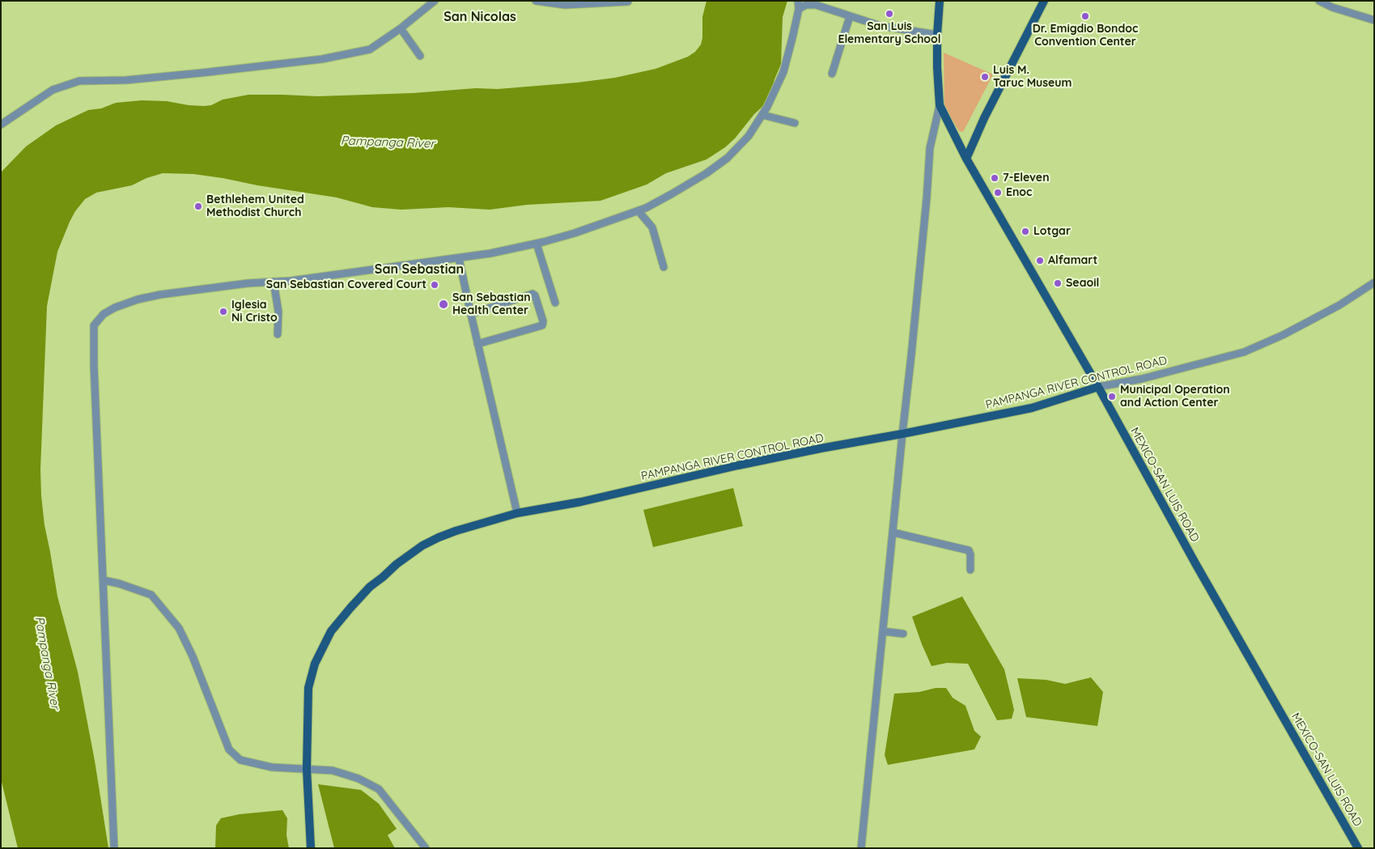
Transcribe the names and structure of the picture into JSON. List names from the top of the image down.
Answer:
{
  "streets": {
    "main road": ["PAMPANGA RIVER CONTROL ROAD", "MEXICO-SAN LUIS ROAD"]
  },
  "crossings": [
    ["PAMPANGA RIVER CONTROL ROAD", "MEXICO-SAN LUIS ROAD"]
  ],
  "districts": ["San Nicolas", "San Sebastian"],
  "water": ["Pampanga River"],
  "places": [
    "San Luis Elementary School",
    "Dr. Emigdio Bondoc Convention Center",
    "Luis M. Taruc Museum",
    "7-Eleven",
    "Enoc",
    "Bethlehem United Methodist Church",
    "Lotgar",
    "Alfamart",
    "Seaoil",
    "San Sebastian Covered Court",
    "San Sebastian Health Center",
    "Iglesia Ni Cristo",
    "Municipal Operation and Action Center"
  ]
}
